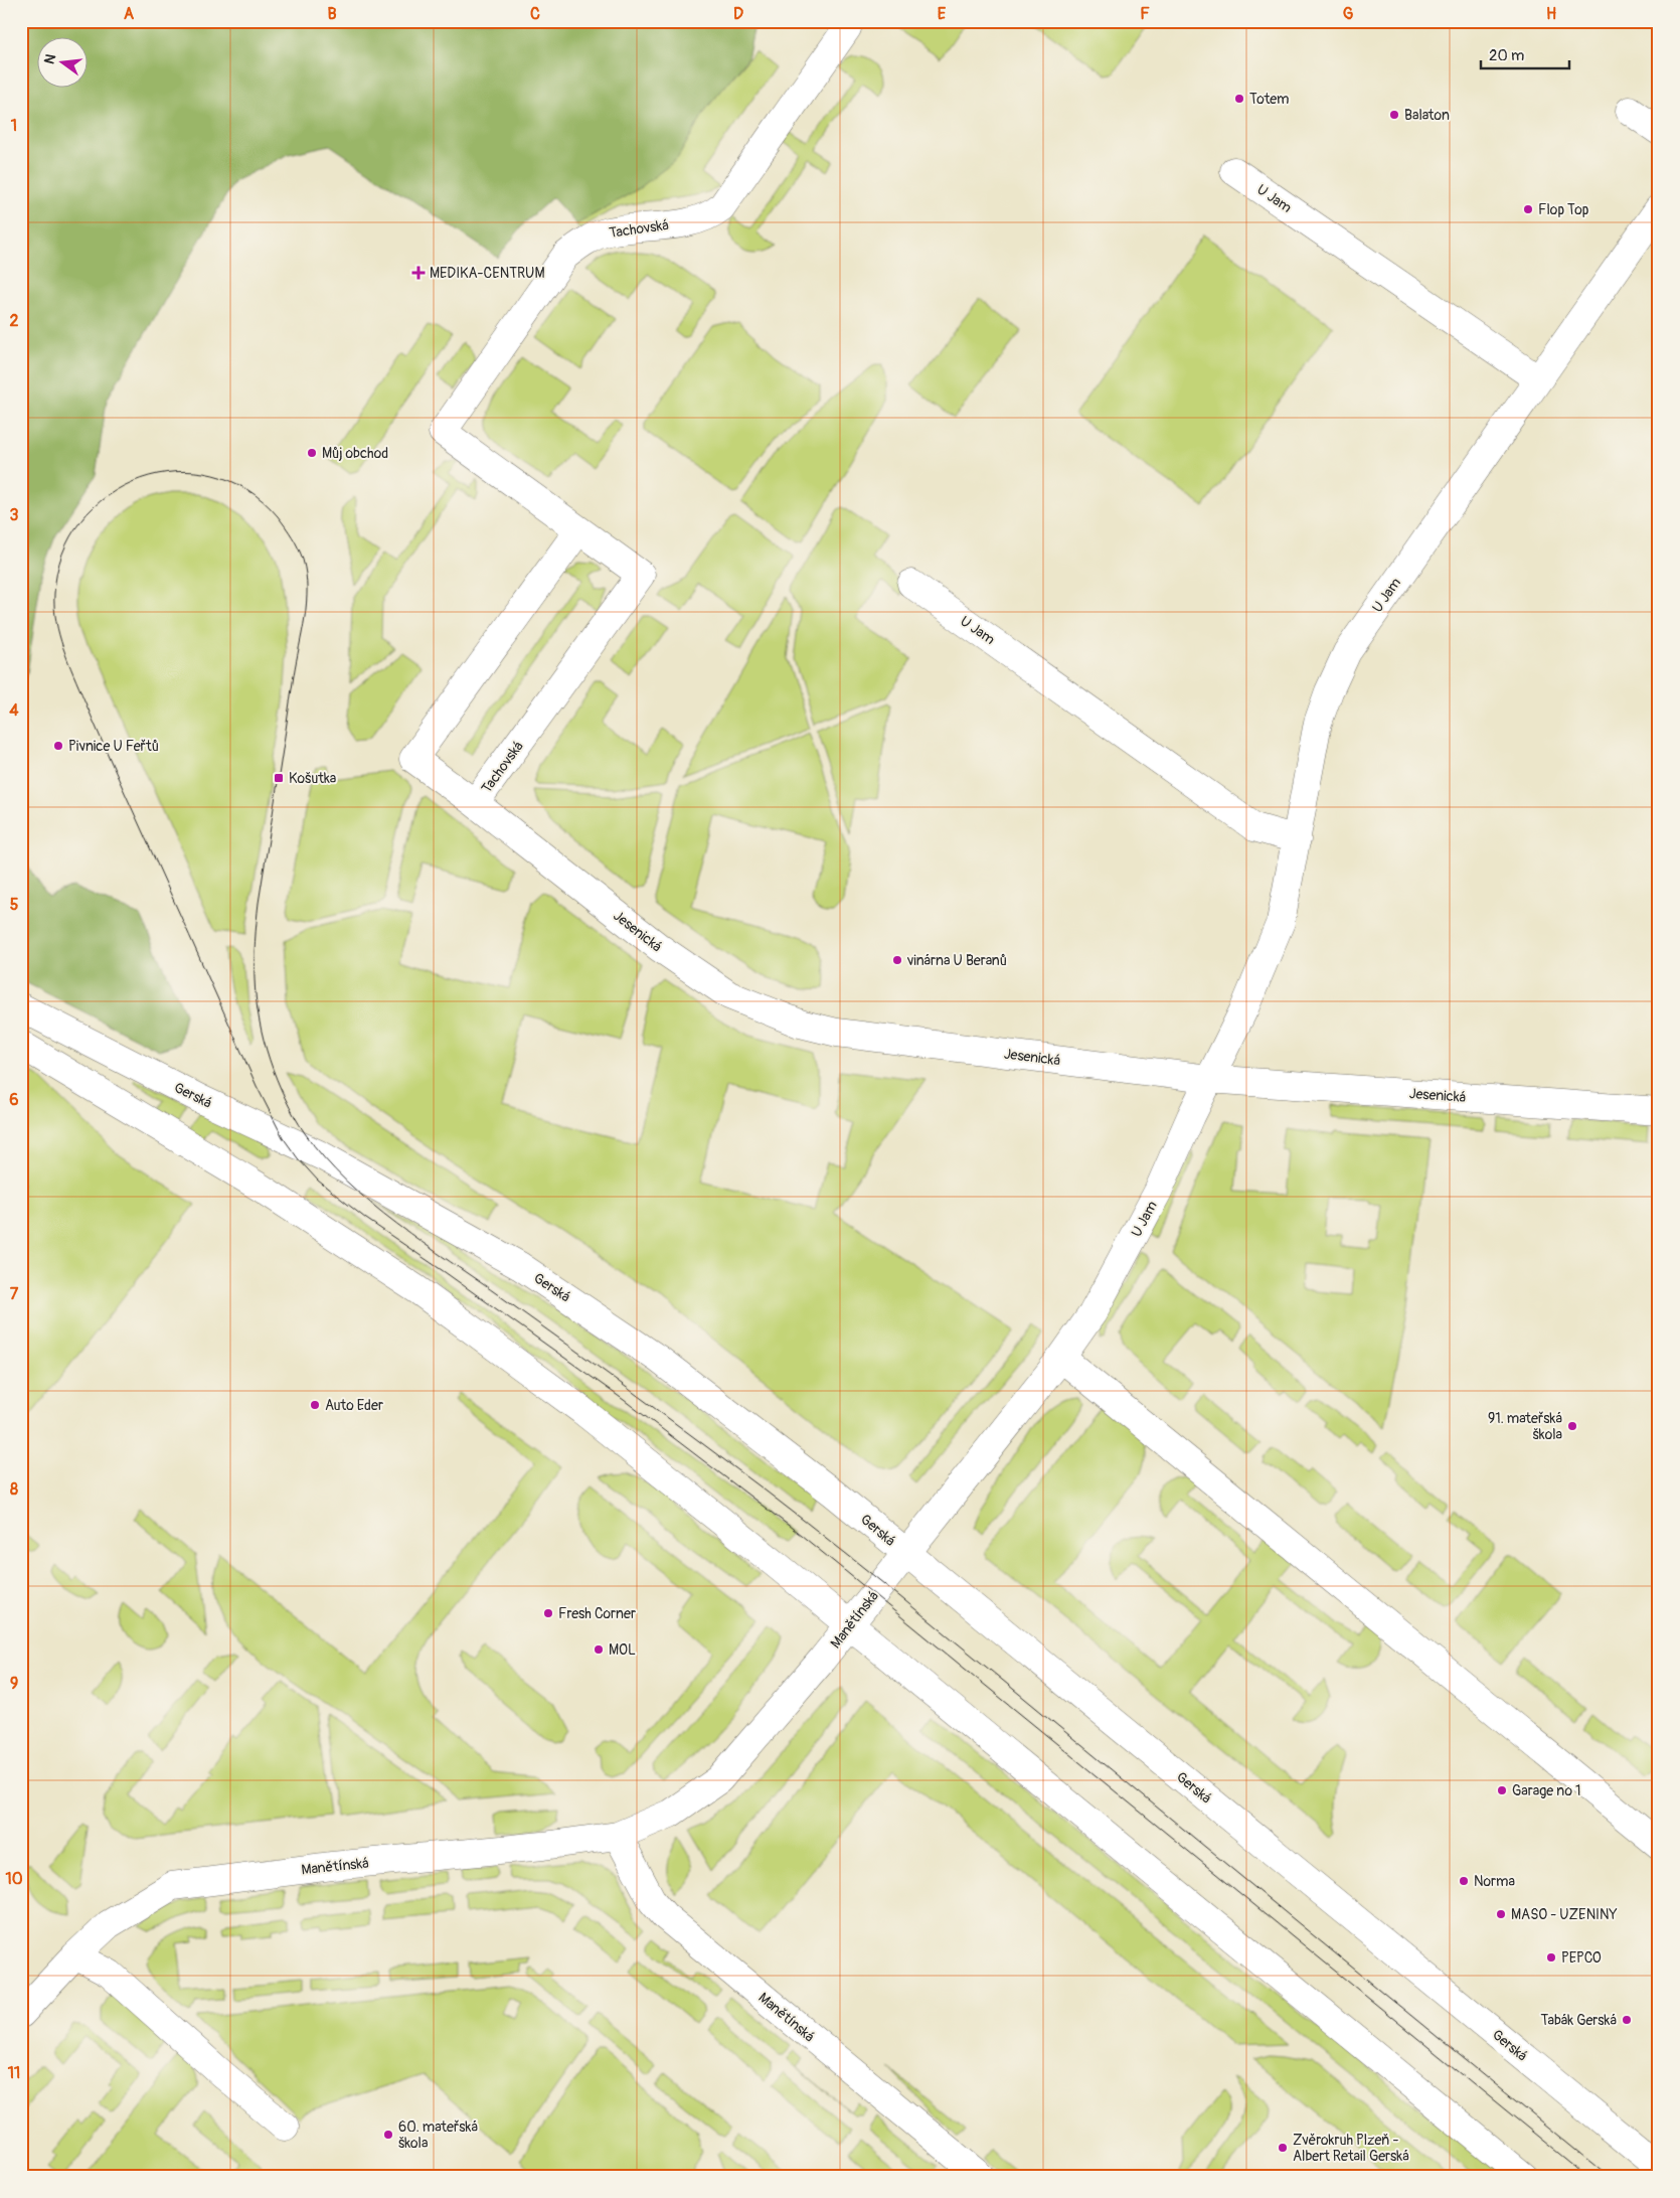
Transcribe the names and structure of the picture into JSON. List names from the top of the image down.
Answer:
{
  "streets": {
    "street": [
      "U Jam",
      "Tachovská",
      "Jesenická",
      "Gerská",
      "Manětínská"
    ]
  },
  "crossings": [
    ["U Jam", "Jesenická"],
    ["U Jam", "Gerská"],
    ["U Jam", "Manětínská"],
    ["Tachovská", "Jesenická"],
    ["Gerská", "Manětínská"]
  ],
  "places": {
    "other": [
      "Totem",
      "Balaton",
      "Flop Top",
      "Můj obchod",
      "Pivnice U Feřtů",
      "vinárna U Beranů",
      "Auto Eder",
      "91. mateřská škola",
      "Fresh Corner",
      "MOL",
      "Garage no 1",
      "Norma",
      "MASO - UZENINY",
      "PEPCO",
      "Tabák Gerská",
      "60. mateřská škola",
      "Zvěrokruh Plzeň - Albert Retail Gerská"
    ],
    "health": ["MEDIKA-CENTRUM"],
    "transit": ["Košutka"]
  },
  "scale_bar": "20 m",
  "north": "left",
  "grid": {
    "columns": [
      "A",
      "B",
      "C",
      "D",
      "E",
      "F",
      "G",
      "H"
    ],
    "rows": [
      "1",
      "2",
      "3",
      "4",
      "5",
      "6",
      "7",
      "8",
      "9",
      "10",
      "11"
    ]
  }
}
